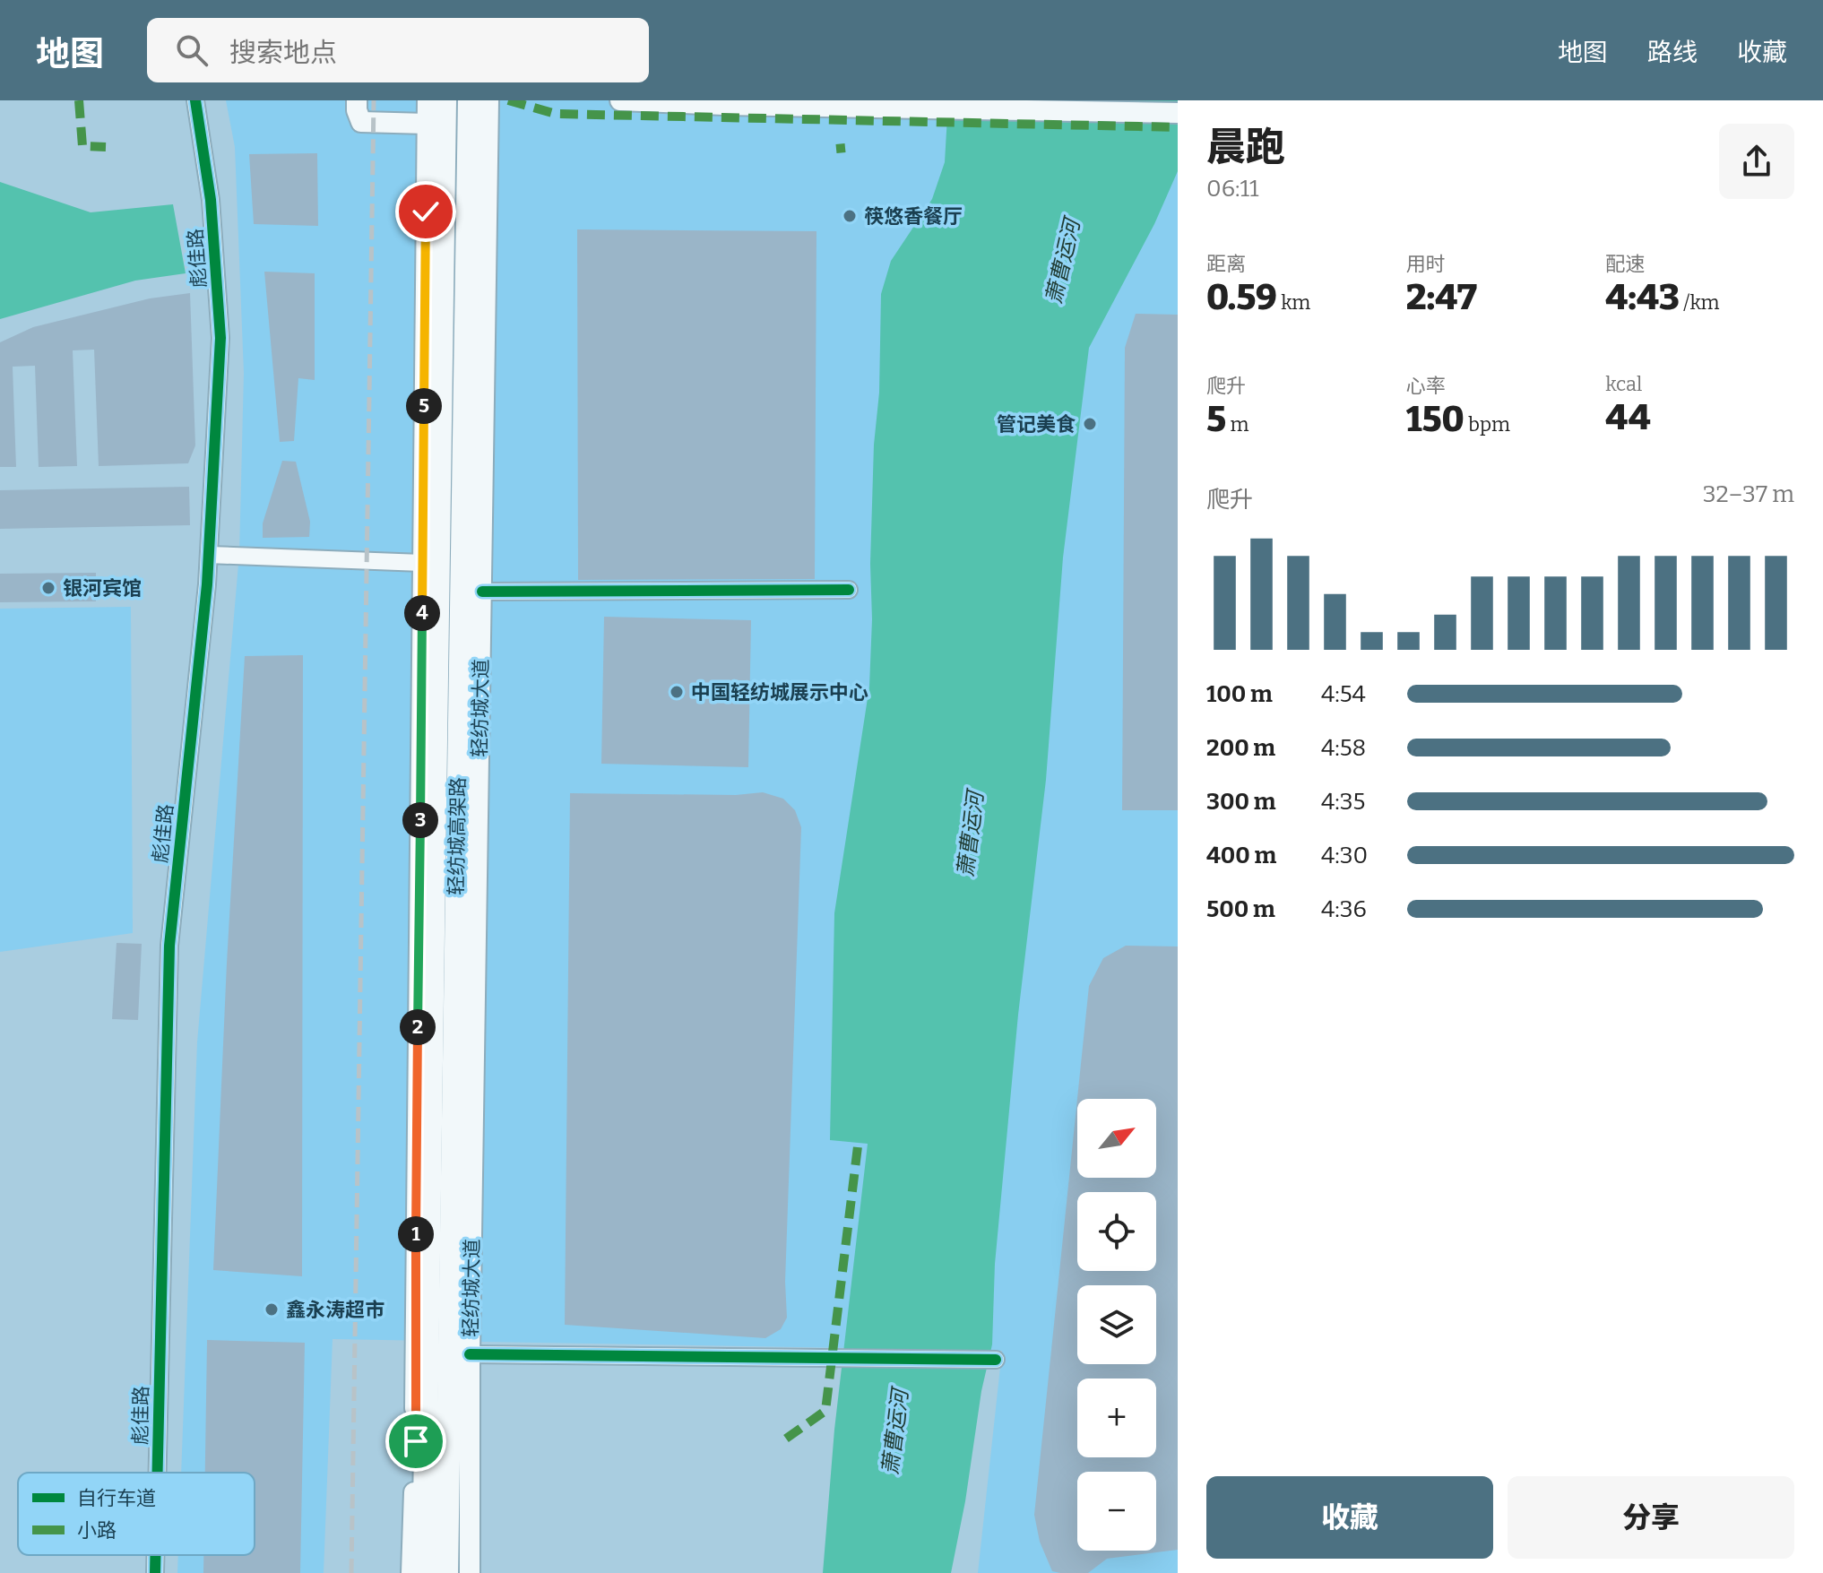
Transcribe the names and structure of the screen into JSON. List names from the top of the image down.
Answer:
{
  "streets": {
    "highway": ["轻纺城高架路"],
    "main road": ["轻纺城大道"],
    "street": ["彪佳路"]
  },
  "water": ["萧曹运河"],
  "places": [
    "筷悠香餐厅",
    "管记美食",
    "银河宾馆",
    "中国轻纺城展示中心",
    "鑫永涛超市"
  ],
  "legend": ["自行车道", "小路"],
  "north": "top right",
  "page": {
    "header": "地图",
    "search": "搜索地点",
    "nav": ["地图", "路线", "收藏"],
    "heading": ["晨跑", "06:11"],
    "stats": [
      ["距离", "0.59 km"],
      ["用时", "2:47"],
      ["配速", "4:43 /km"],
      ["爬升", "5 m"],
      ["心率", "150 bpm"],
      ["kcal", "44"]
    ],
    "pins": [
      "5",
      "4",
      "3",
      "2",
      "1"
    ],
    "chart": ["爬升", "32–37 m"],
    "list": [
      {
        "name": "100 m",
        "note": "4:54"
      },
      {
        "name": "200 m",
        "note": "4:58"
      },
      {
        "name": "300 m",
        "note": "4:35"
      },
      {
        "name": "400 m",
        "note": "4:30"
      },
      {
        "name": "500 m",
        "note": "4:36"
      }
    ],
    "map_buttons": ["+", "−"],
    "buttons": ["收藏", "分享"]
  }
}
